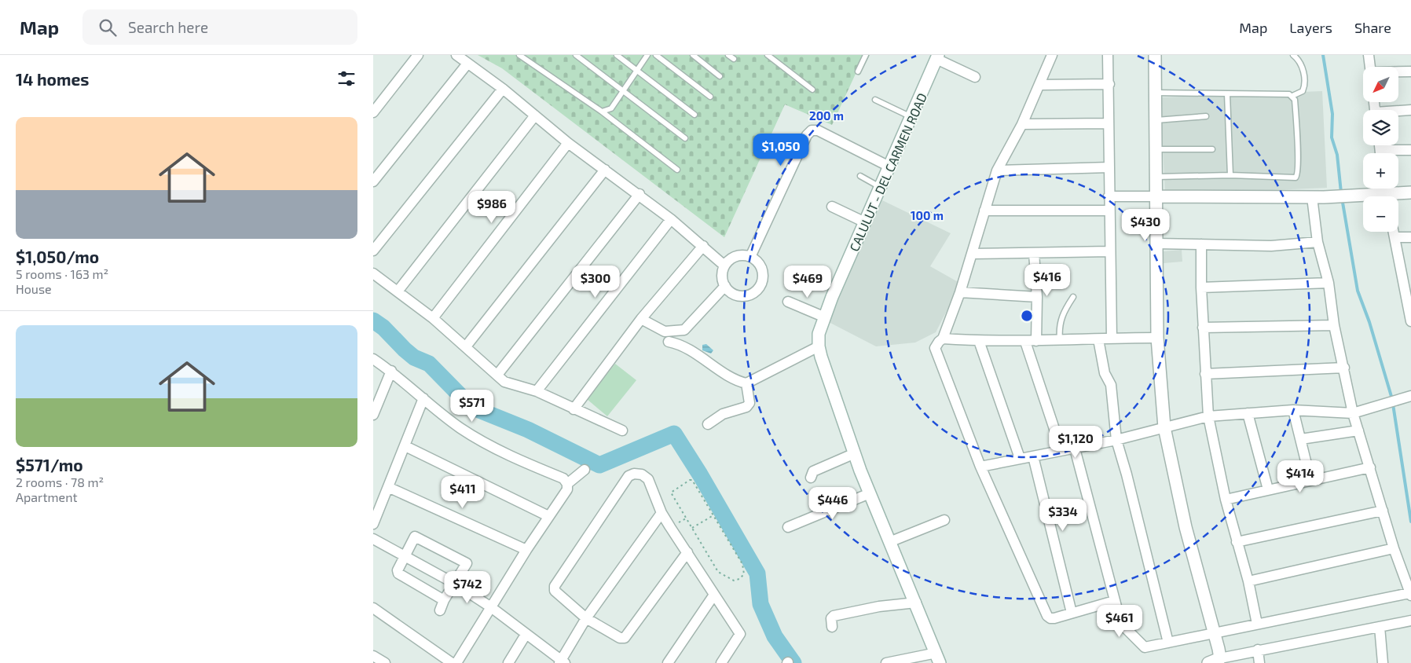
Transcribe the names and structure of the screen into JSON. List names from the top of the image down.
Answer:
{
  "streets": {
    "street": ["CALULUT - DEL CARMEN ROAD"]
  },
  "north": "bottom left",
  "page": {
    "header": "Map",
    "search": "Search here",
    "nav": ["Map", "Layers", "Share"],
    "heading": "14 homes",
    "map_buttons": ["+", "−"],
    "list": [
      {
        "name": "$1,050/mo",
        "note": "5 rooms · 163 m² · House"
      },
      {
        "name": "$571/mo",
        "note": "2 rooms · 78 m² · Apartment"
      }
    ],
    "price": [
      "$1,050",
      "$986",
      "$430",
      "$416",
      "$300",
      "$469",
      "$571",
      "$1,120",
      "$414",
      "$411",
      "$446",
      "$334",
      "$742",
      "$461"
    ]
  },
  "rings": ["200 m", "100 m"]
}
